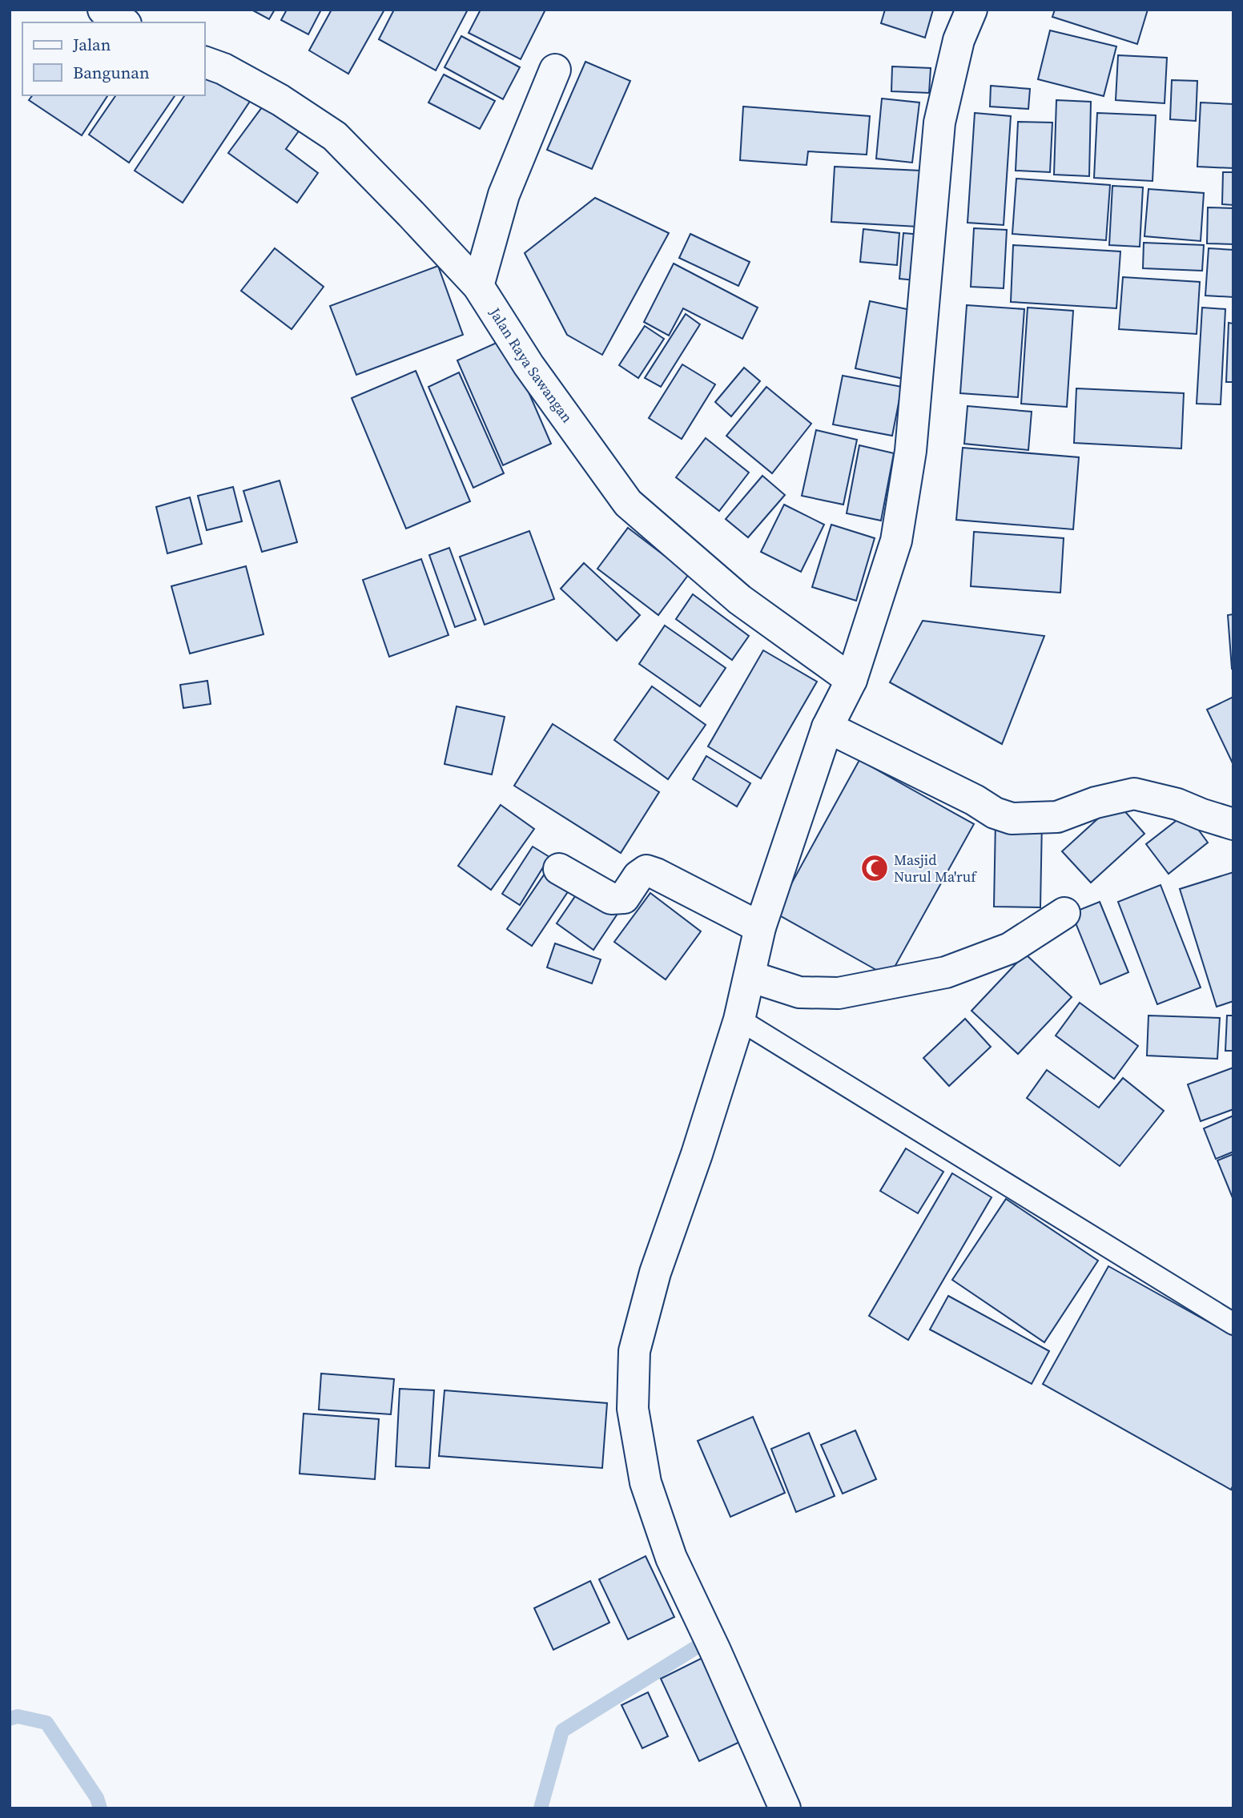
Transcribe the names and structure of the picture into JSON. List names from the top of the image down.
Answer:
{
  "streets": {
    "street": ["Jalan Raya Sawangan"]
  },
  "places": {
    "mosque": ["Masjid Nurul Ma'ruf"]
  },
  "legend": ["Jalan", "Bangunan"]
}
